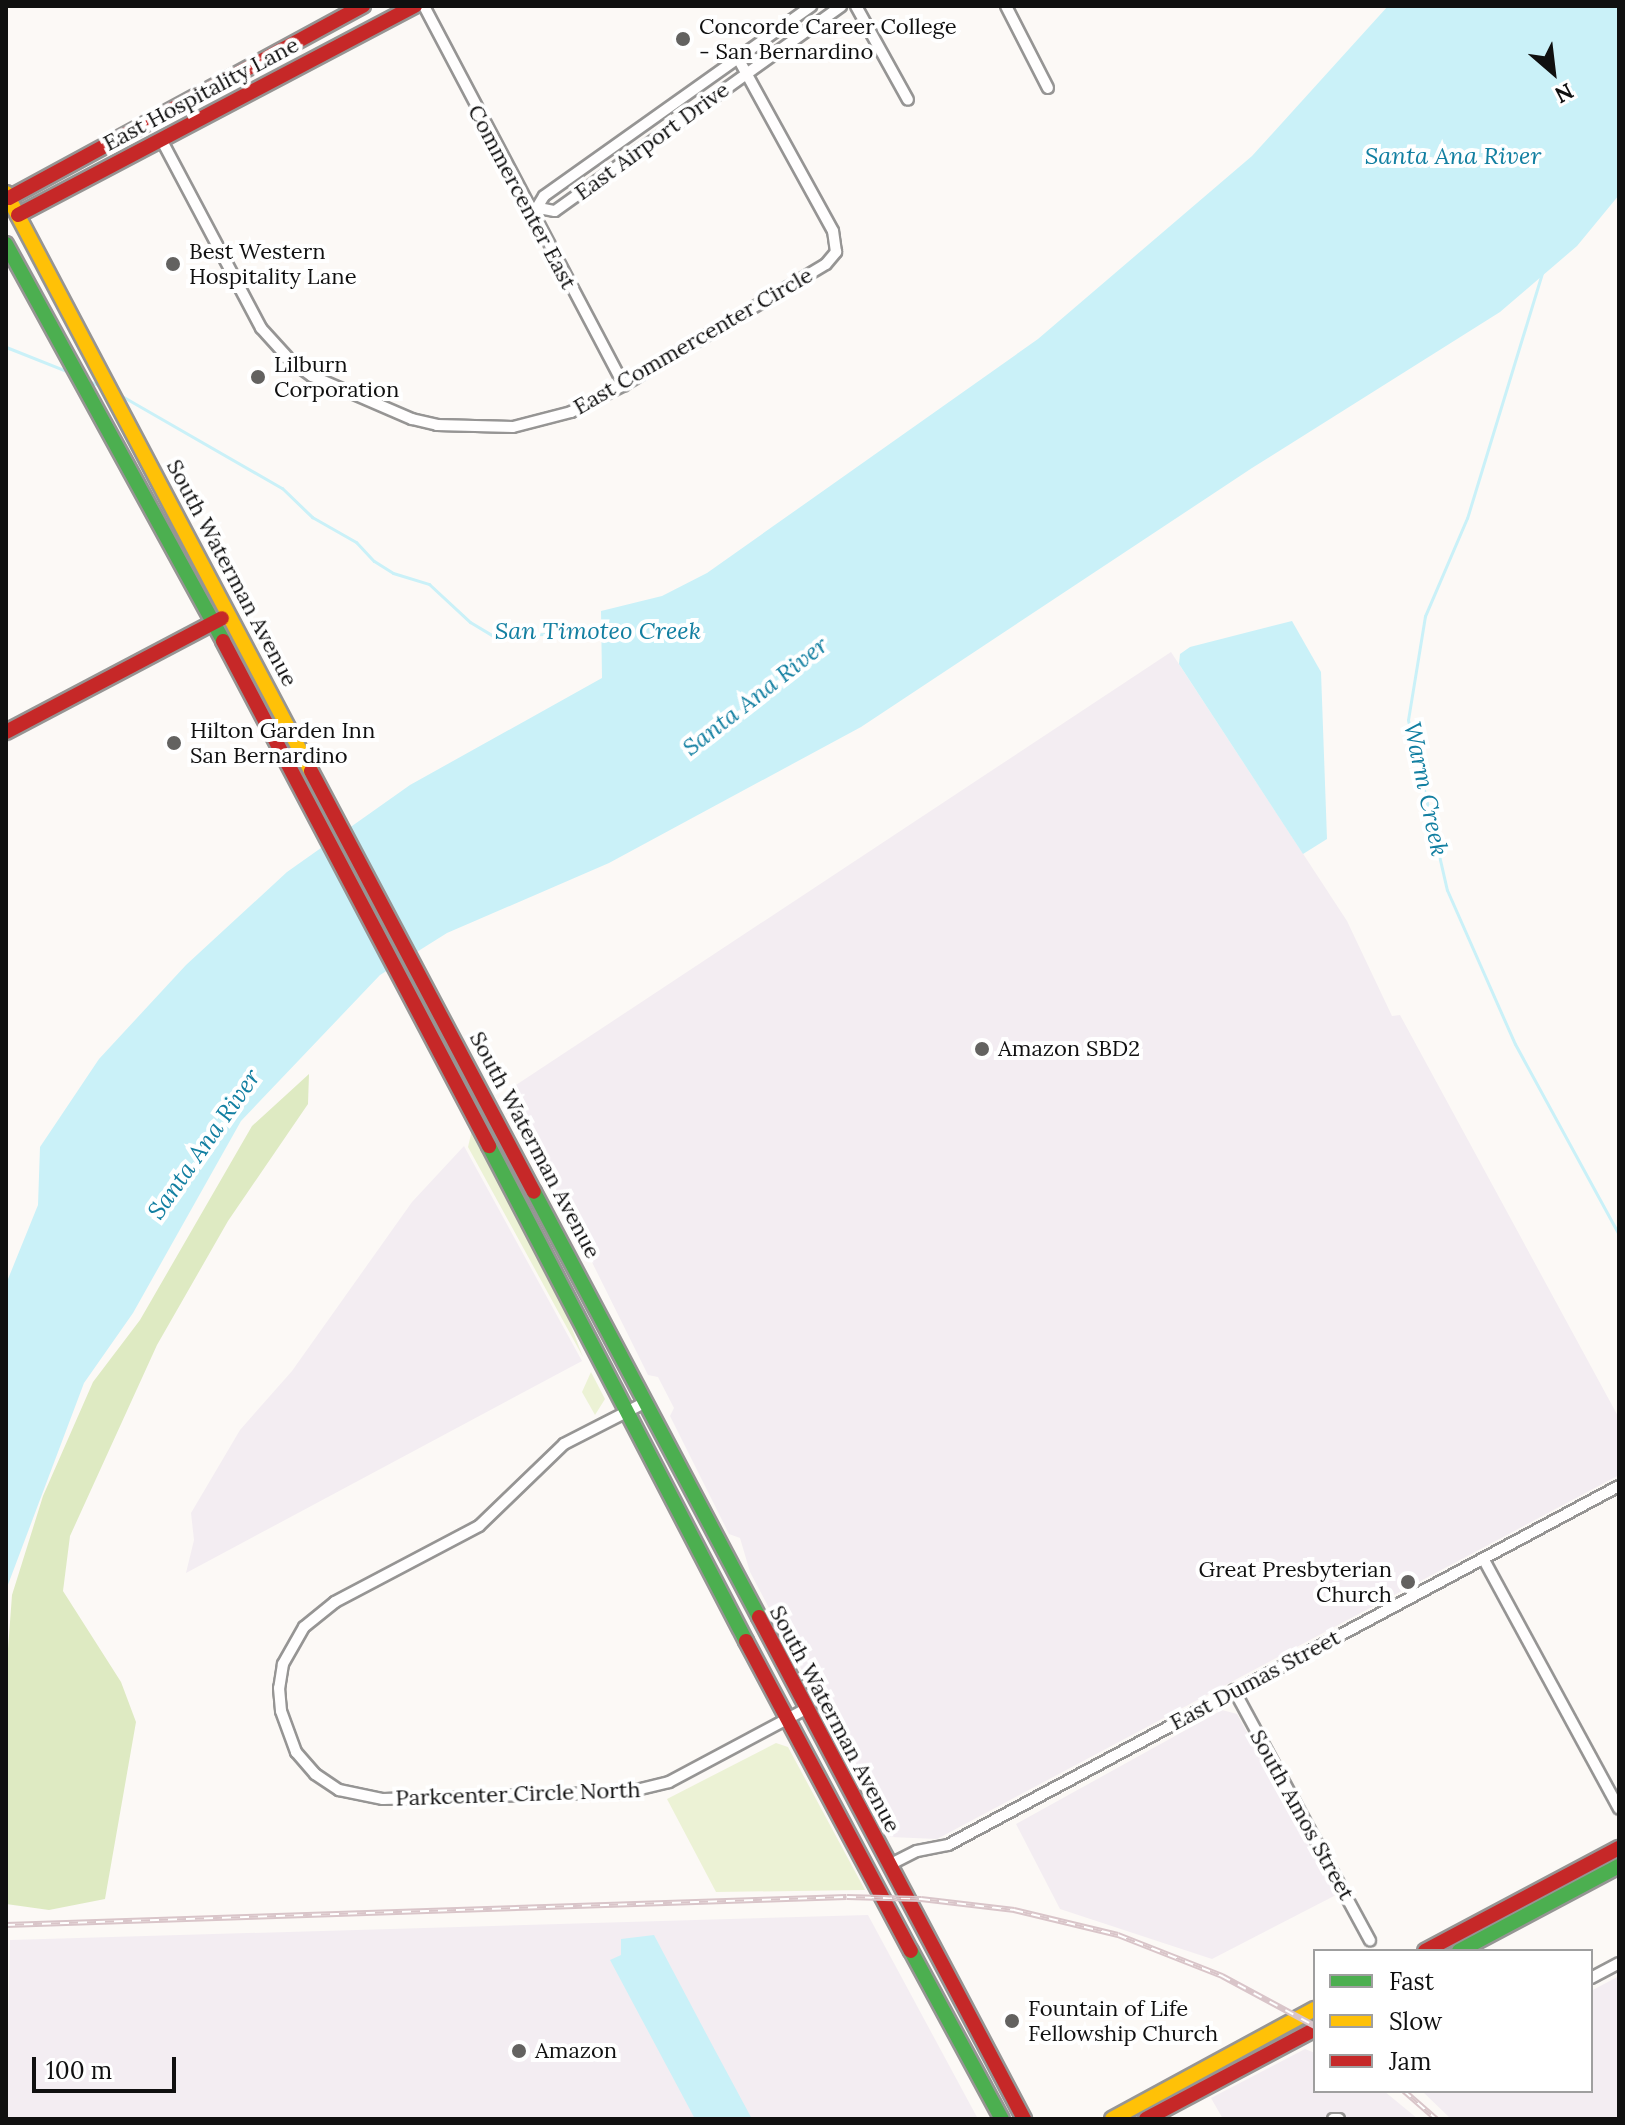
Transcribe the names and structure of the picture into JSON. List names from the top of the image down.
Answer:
{
  "streets": {
    "main road": ["East Hospitality Lane", "South Waterman Avenue"],
    "street": [
      "East Airport Drive",
      "Commercenter East",
      "East Commercenter Circle",
      "East Dumas Street",
      "Parkcenter Circle North",
      "South Amos Street"
    ]
  },
  "crossings": [
    ["East Hospitality Lane", "East Commercenter Circle"],
    ["East Hospitality Lane", "South Waterman Avenue"],
    ["East Airport Drive", "Commercenter East"],
    ["East Airport Drive", "East Commercenter Circle"],
    ["Commercenter East", "East Commercenter Circle"],
    ["South Waterman Avenue", "East Dumas Street"],
    ["South Waterman Avenue", "Parkcenter Circle North"],
    ["East Dumas Street", "South Amos Street"]
  ],
  "water": ["Santa Ana River", "San Timoteo Creek", "Warm Creek"],
  "places": [
    "Concorde Career College - San Bernardino",
    "Best Western Hospitality Lane",
    "Lilburn Corporation",
    "Hilton Garden Inn San Bernardino",
    "Amazon SBD2",
    "Great Presbyterian Church",
    "Fountain of Life Fellowship Church",
    "Amazon"
  ],
  "legend": ["Fast", "Slow", "Jam"],
  "scale_bar": "100 m",
  "north": "bottom right"
}
